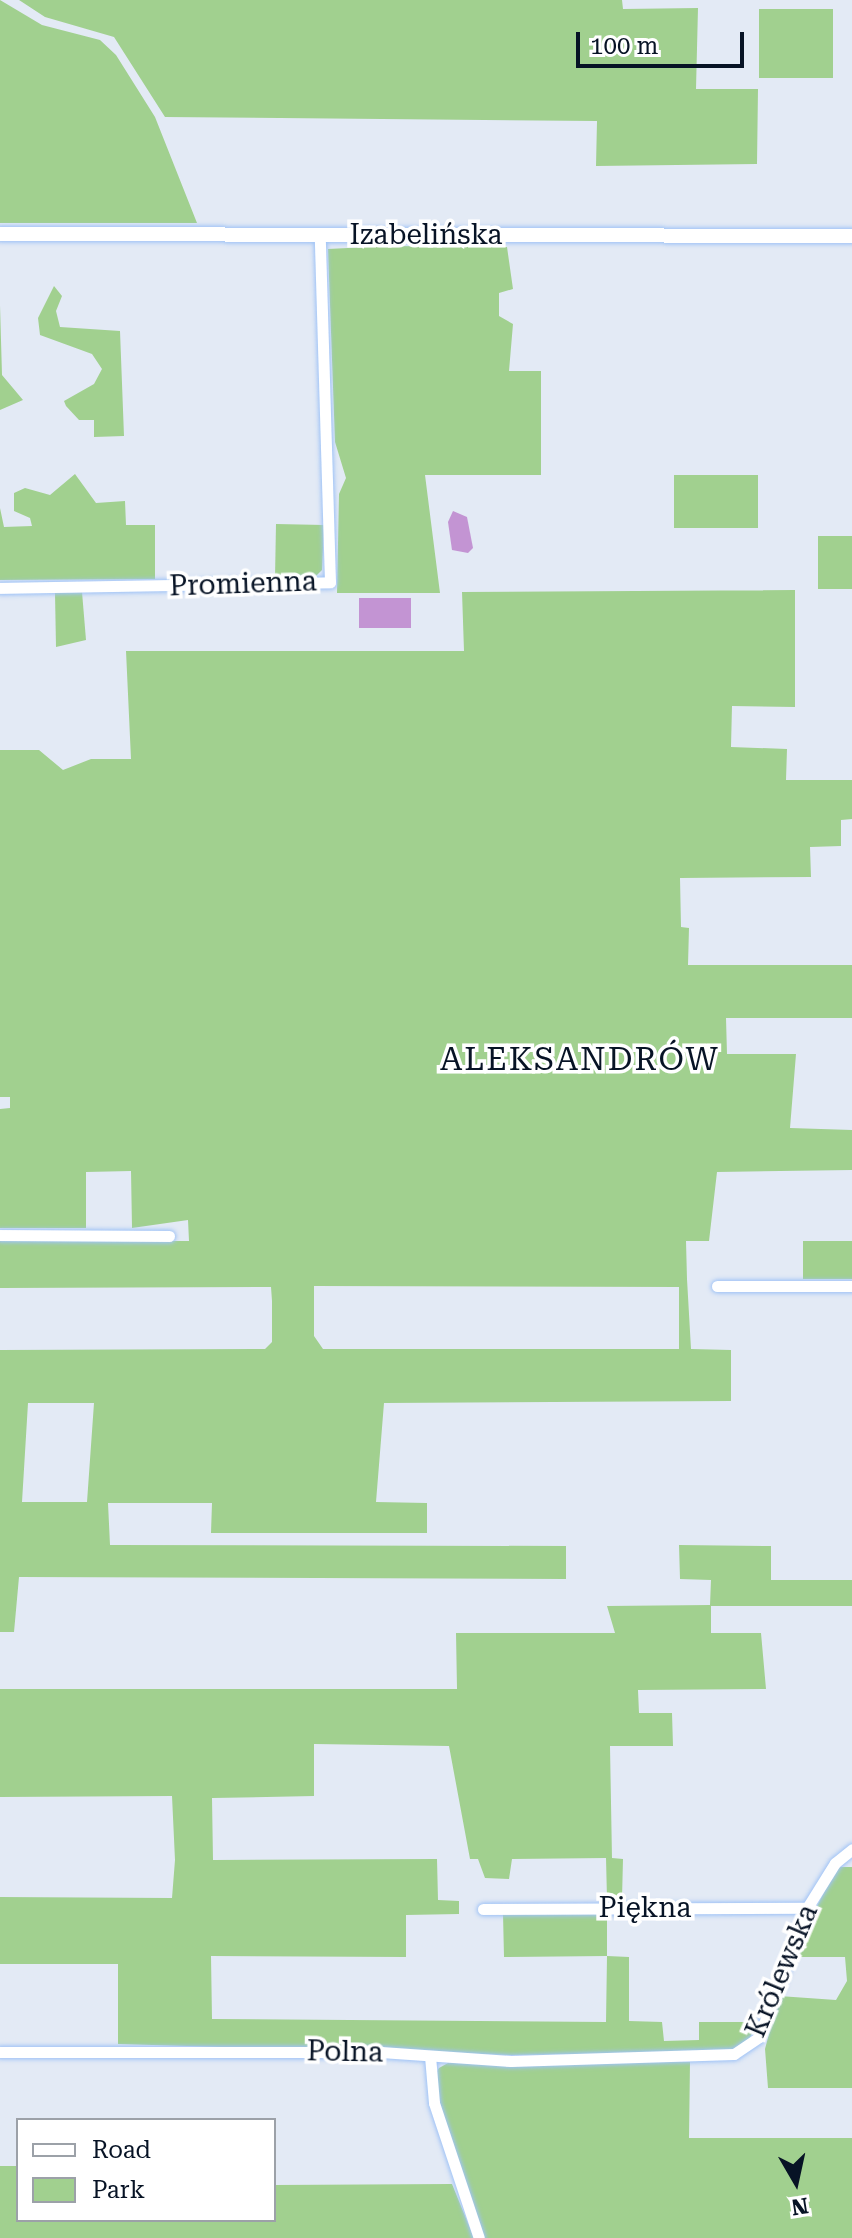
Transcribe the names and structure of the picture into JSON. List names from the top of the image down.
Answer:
{
  "streets": {
    "street": [
      "Izabelińska",
      "Promienna",
      "Piękna",
      "Królewska",
      "Polna"
    ]
  },
  "crossings": [
    ["Izabelińska", "Promienna"],
    ["Piękna", "Królewska"],
    ["Królewska", "Polna"]
  ],
  "districts": ["ALEKSANDRÓW"],
  "legend": ["Road", "Park"],
  "scale_bar": "100 m",
  "north": "bottom"
}
